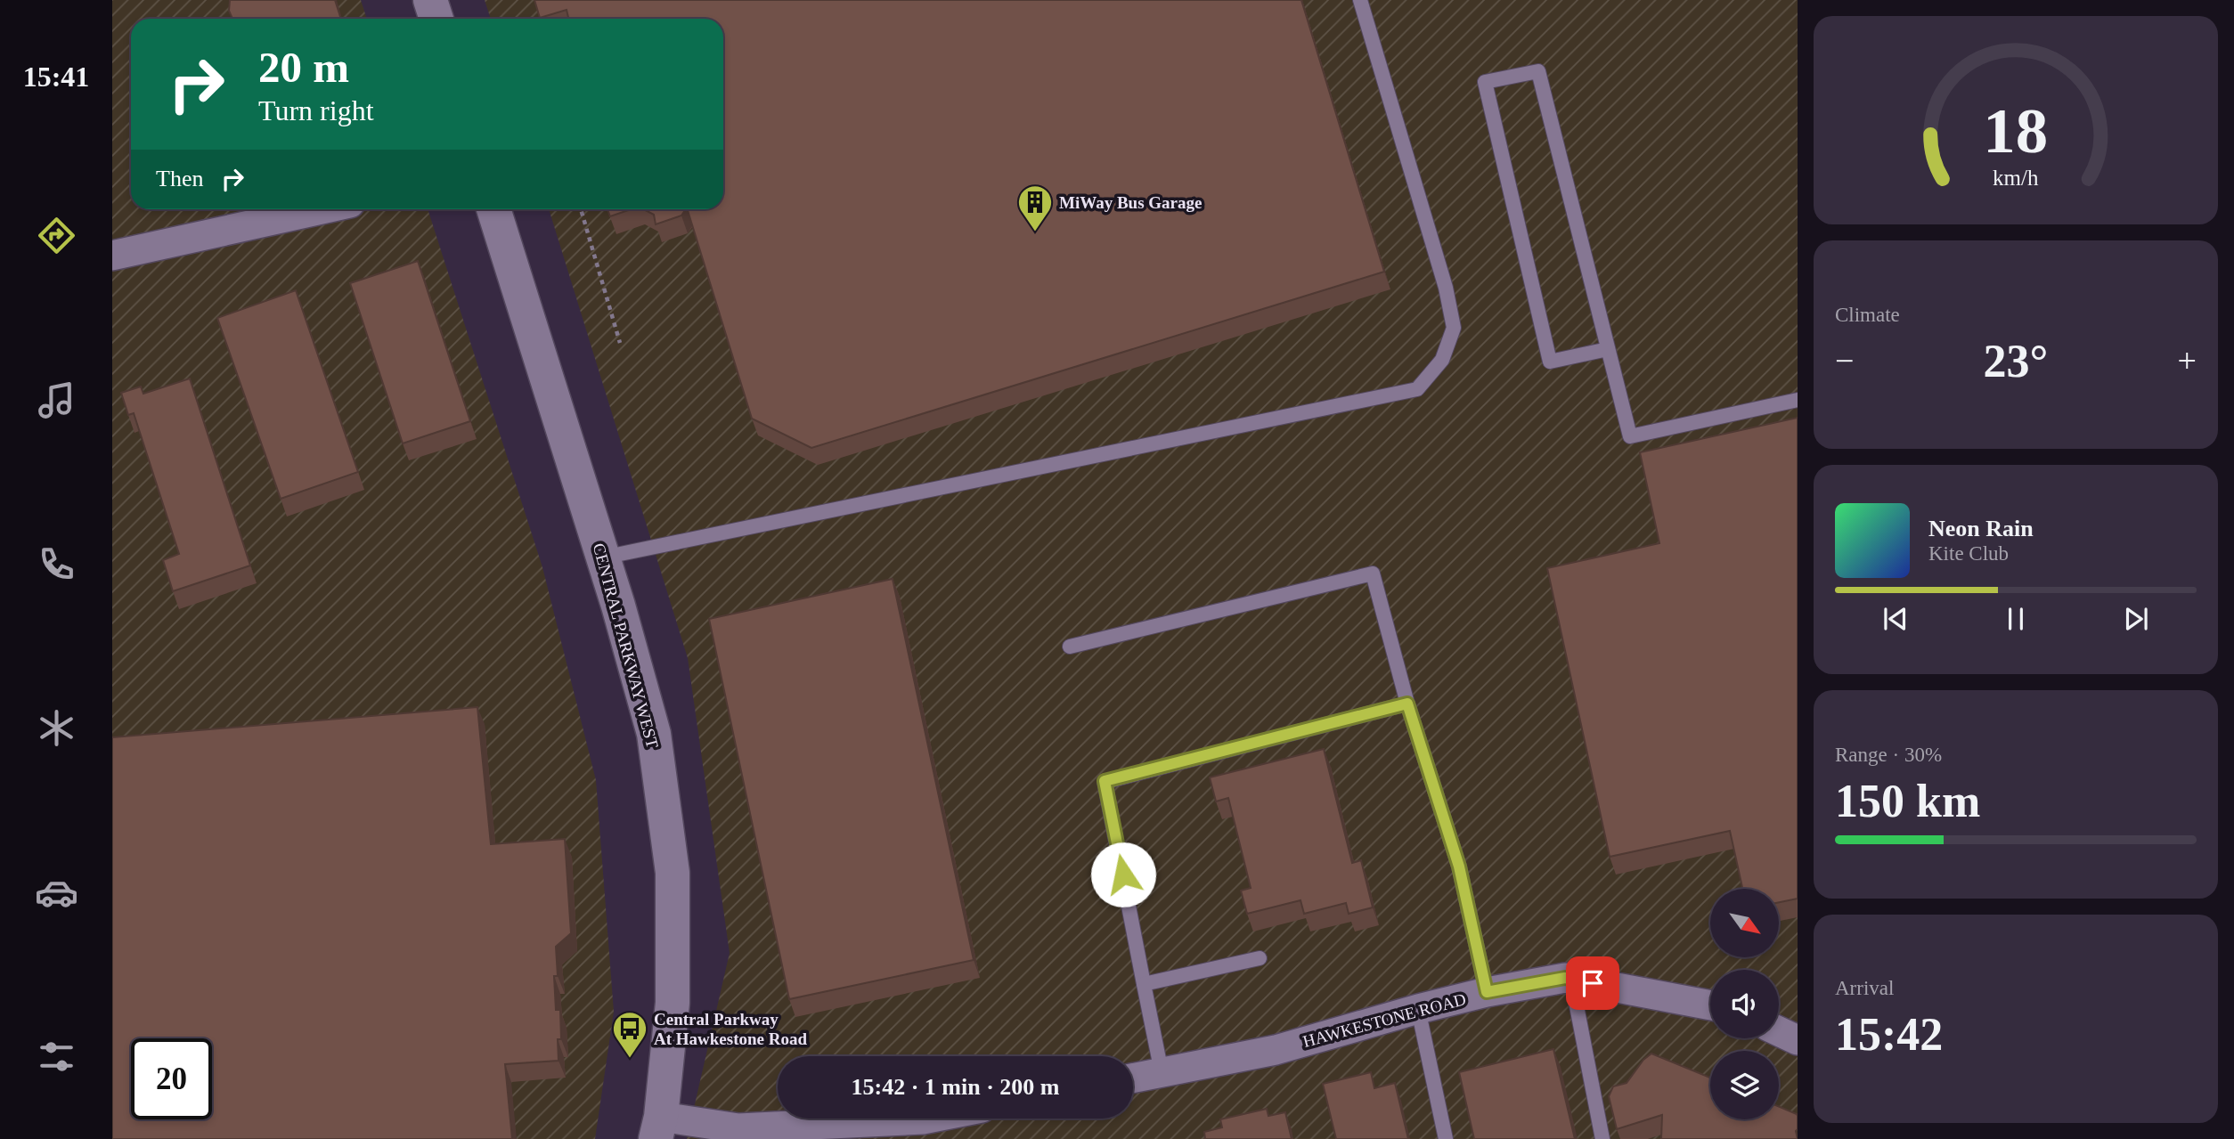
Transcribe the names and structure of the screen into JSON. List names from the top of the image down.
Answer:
{
  "streets": {
    "street": ["CENTRAL PARKWAY WEST", "HAWKESTONE ROAD"]
  },
  "places": {
    "building": ["MiWay Bus Garage"],
    "bus stop": ["Central Parkway At Hawkestone Road"]
  },
  "north": "bottom right",
  "page": {
    "tabs": "15:41",
    "turn": ["20 m", "Turn right"],
    "then": "Then",
    "tile": [
      "Climate",
      ["Range · 30%", "150 km"],
      ["Arrival", "15:42"]
    ],
    "heat": ["−", "23°", "+"],
    "song": ["Neon Rain", "Kite Club"],
    "limit": "20",
    "trip": "15:42 · 1 min · 200 m",
    "gauge": ["18", "km/h"]
  }
}
